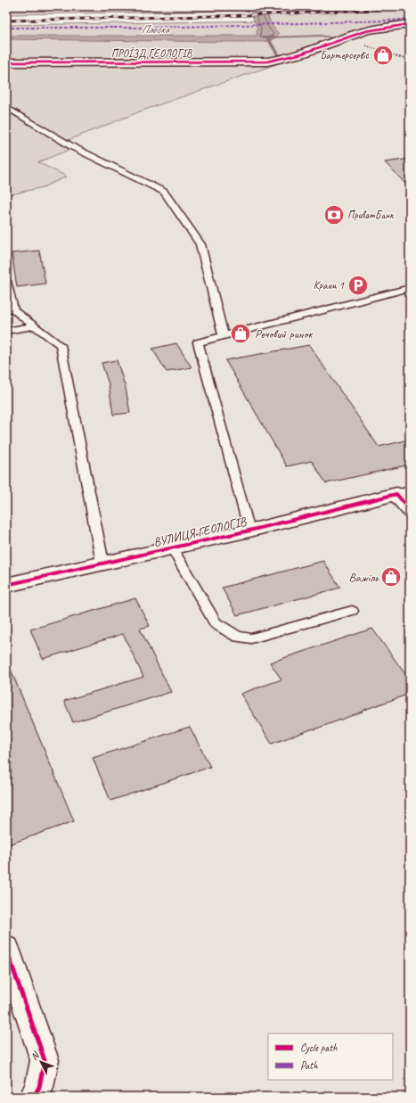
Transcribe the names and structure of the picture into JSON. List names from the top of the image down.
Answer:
{
  "streets": {
    "street": ["ПРОЇЗД ГЕОЛОГІВ", "ВУЛИЦЯ ГЕОЛОГІВ"]
  },
  "water": ["Плоска"],
  "places": {
    "shop": ["Бартерсервіс", "Речовий ринок", "Важіль"],
    "bank": ["ПриватБанк"],
    "parking": ["Крани 1"]
  },
  "legend": ["Cycle path", "Path"],
  "north": "top left"
}
